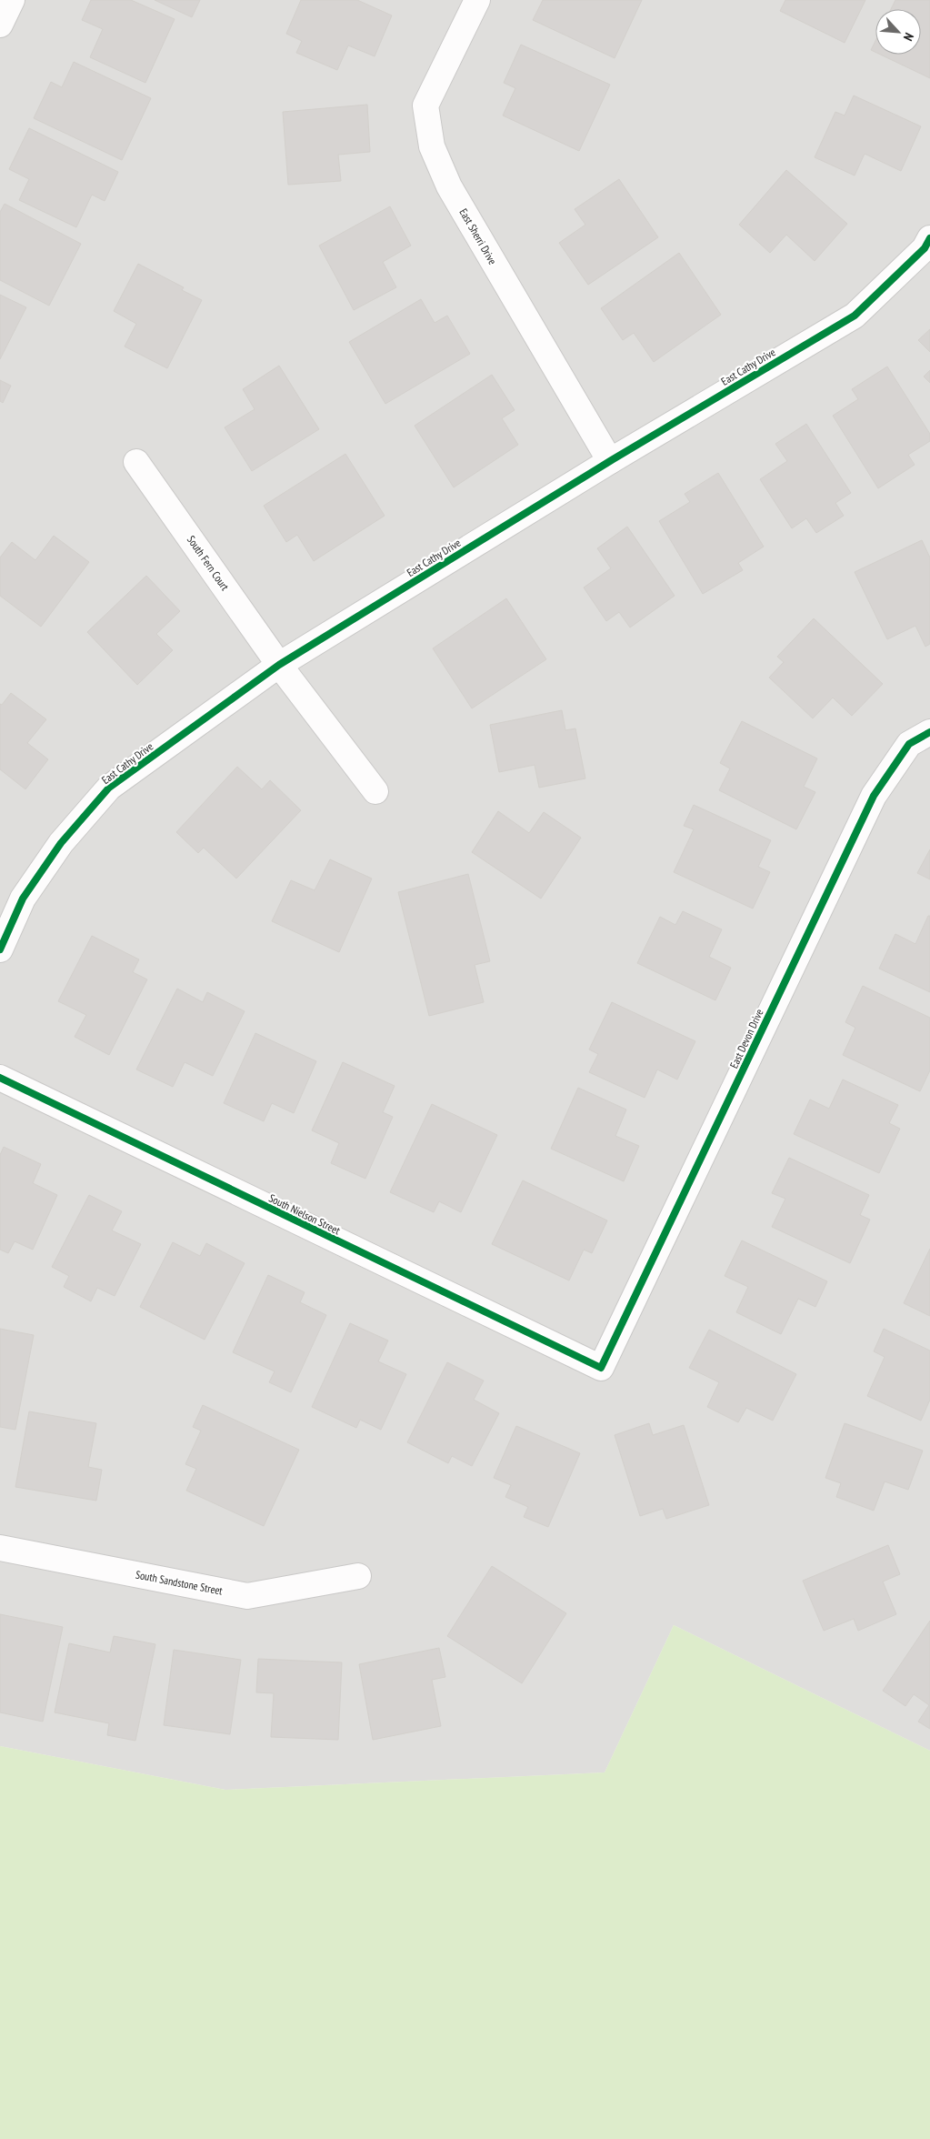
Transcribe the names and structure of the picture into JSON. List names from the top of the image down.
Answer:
{
  "streets": {
    "street": [
      "East Sherri Drive",
      "East Cathy Drive",
      "South Fern Court",
      "East Devon Drive",
      "South Nielson Street",
      "South Sandstone Street"
    ]
  },
  "crossings": [
    ["East Sherri Drive", "East Cathy Drive"],
    ["East Cathy Drive", "South Fern Court"],
    ["East Devon Drive", "South Nielson Street"]
  ],
  "north": "bottom right"
}
